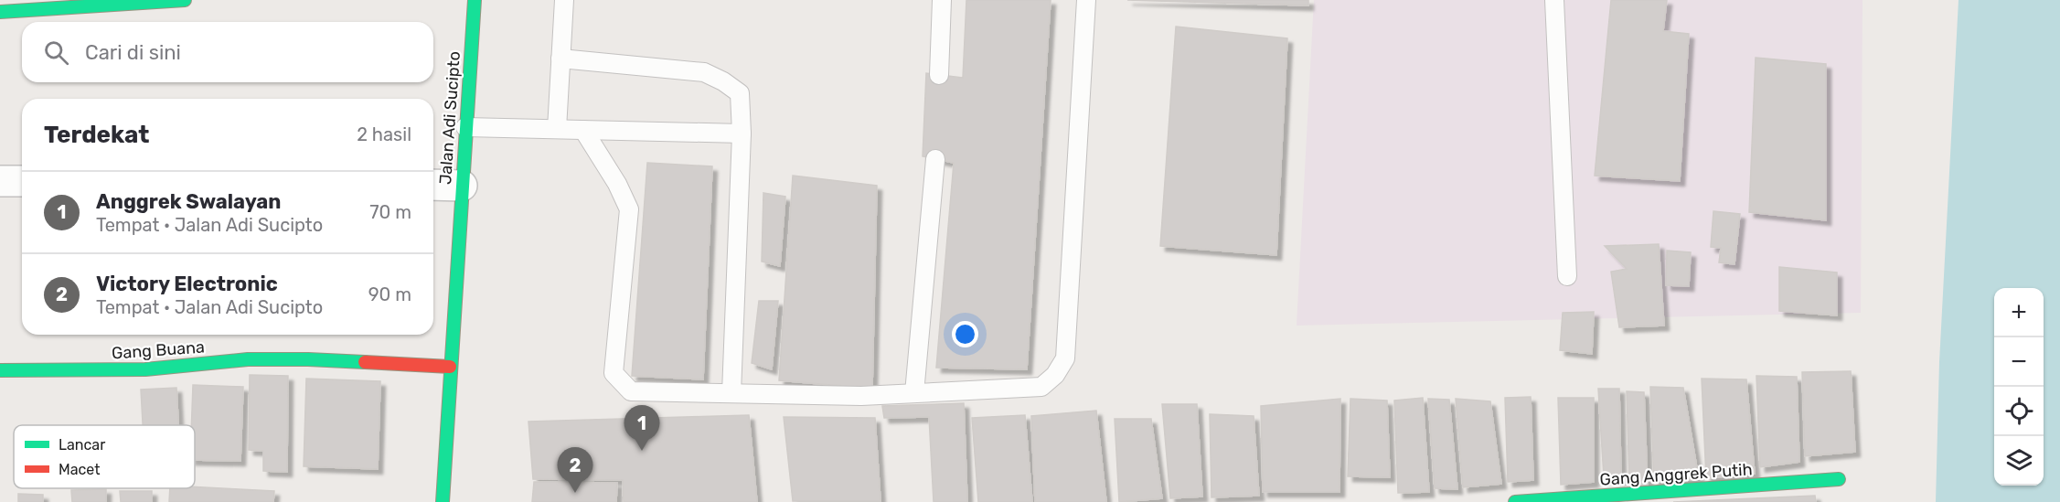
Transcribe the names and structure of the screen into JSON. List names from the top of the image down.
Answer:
{
  "streets": {
    "street": ["Jalan Adi Sucipto", "Gang Buana", "Gang Anggrek Putih"]
  },
  "crossings": [
    ["Jalan Adi Sucipto", "Gang Buana"]
  ],
  "legend": ["Lancar", "Macet"],
  "page": {
    "search": "Cari di sini",
    "heading": ["Terdekat", "2 hasil"],
    "list": [
      {
        "mark": "1",
        "name": "Anggrek Swalayan",
        "note": "Tempat · Jalan Adi Sucipto",
        "value": "70 m"
      },
      {
        "mark": "2",
        "name": "Victory Electronic",
        "note": "Tempat · Jalan Adi Sucipto",
        "value": "90 m"
      }
    ],
    "map_buttons": ["+", "−"],
    "pins": ["1", "2"]
  }
}
